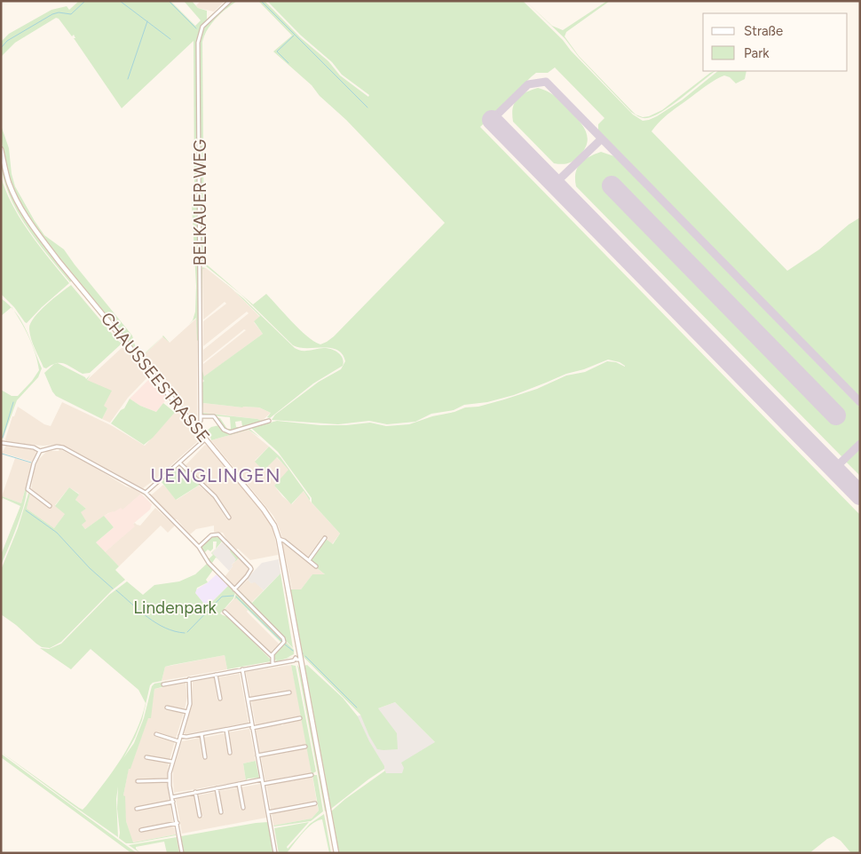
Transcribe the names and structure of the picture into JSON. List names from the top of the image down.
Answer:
{
  "streets": {
    "main road": ["CHAUSSEESTRASSE"],
    "street": ["BELKAUER WEG"]
  },
  "crossings": [
    ["BELKAUER WEG", "CHAUSSEESTRASSE"]
  ],
  "districts": ["UENGLINGEN"],
  "parks": ["Lindenpark"],
  "legend": ["Straße", "Park"]
}
